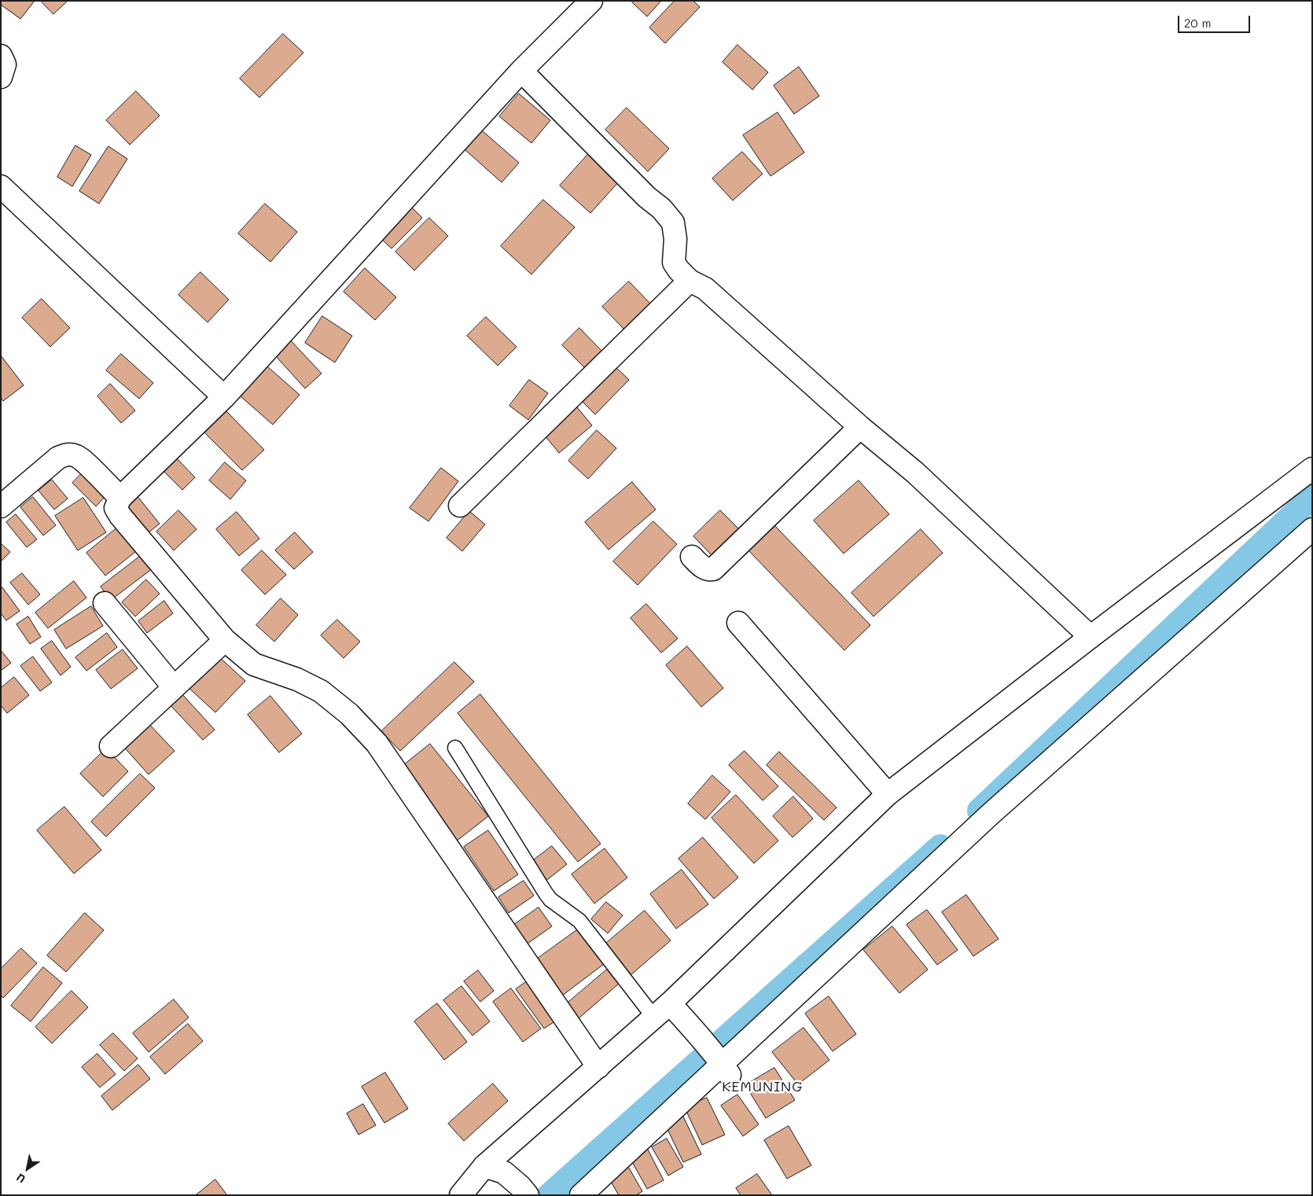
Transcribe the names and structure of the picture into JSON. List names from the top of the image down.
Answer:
{
  "districts": ["KEMUNING"],
  "scale_bar": "20 m",
  "north": "bottom left"
}
